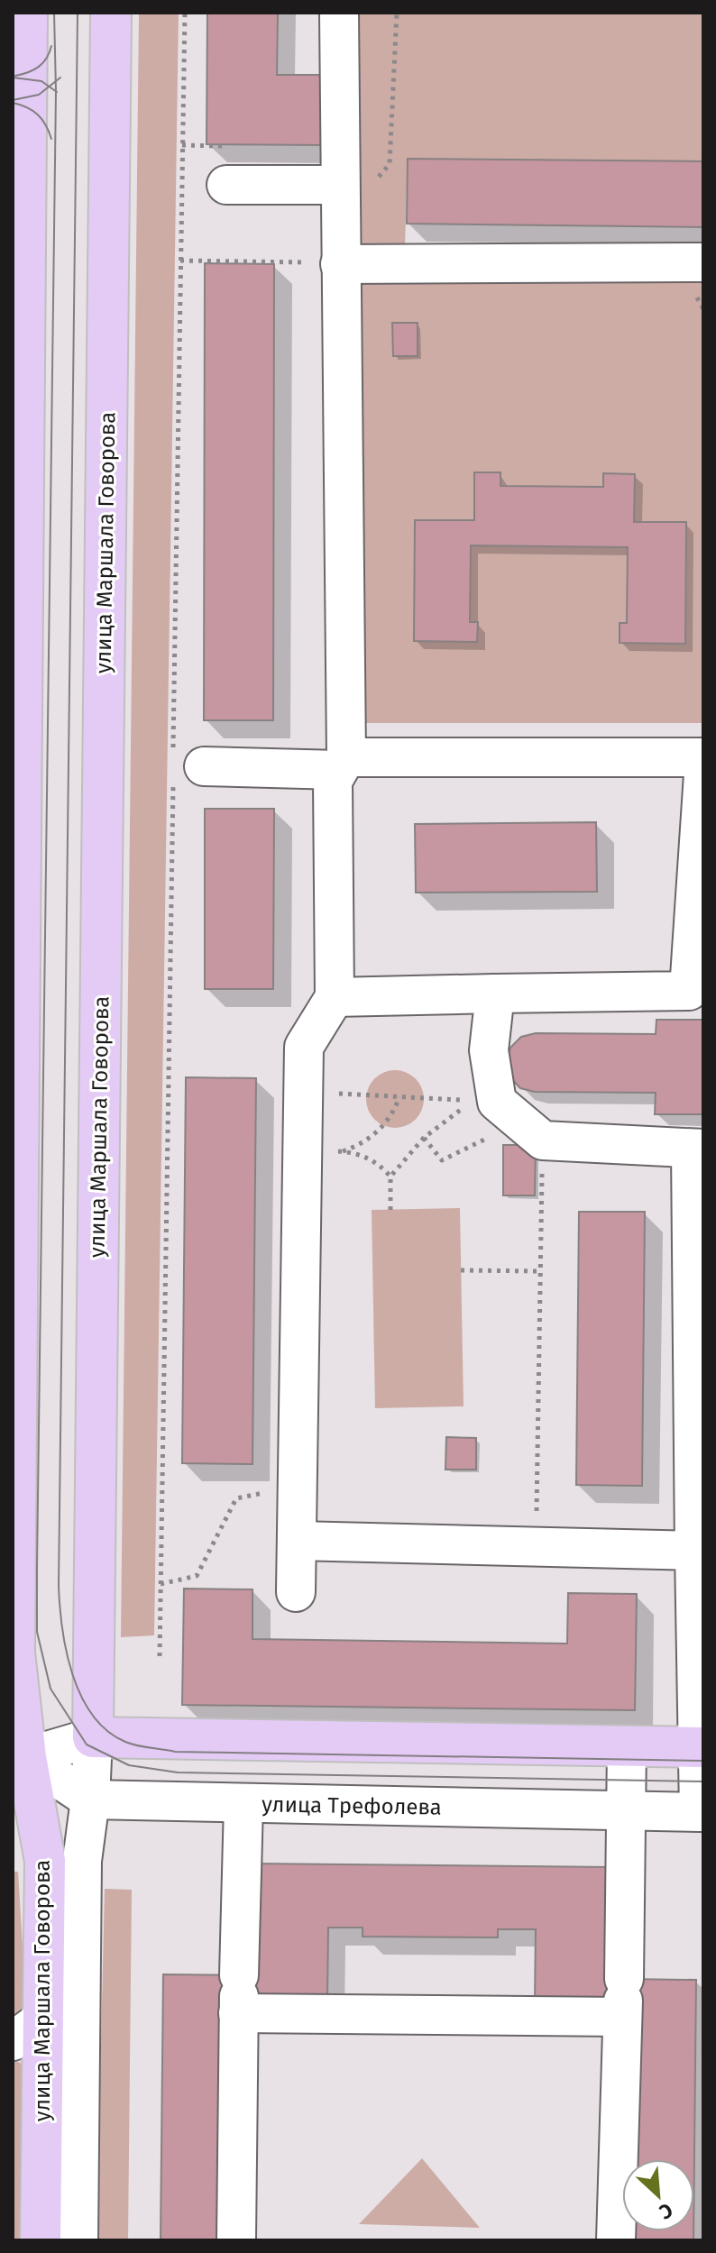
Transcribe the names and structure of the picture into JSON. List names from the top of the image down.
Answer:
{
  "streets": {
    "main road": ["улица Маршала Говорова"],
    "street": ["улица Трефолева"]
  },
  "crossings": [
    ["улица Маршала Говорова", "улица Трефолева"]
  ],
  "north": "bottom right"
}
